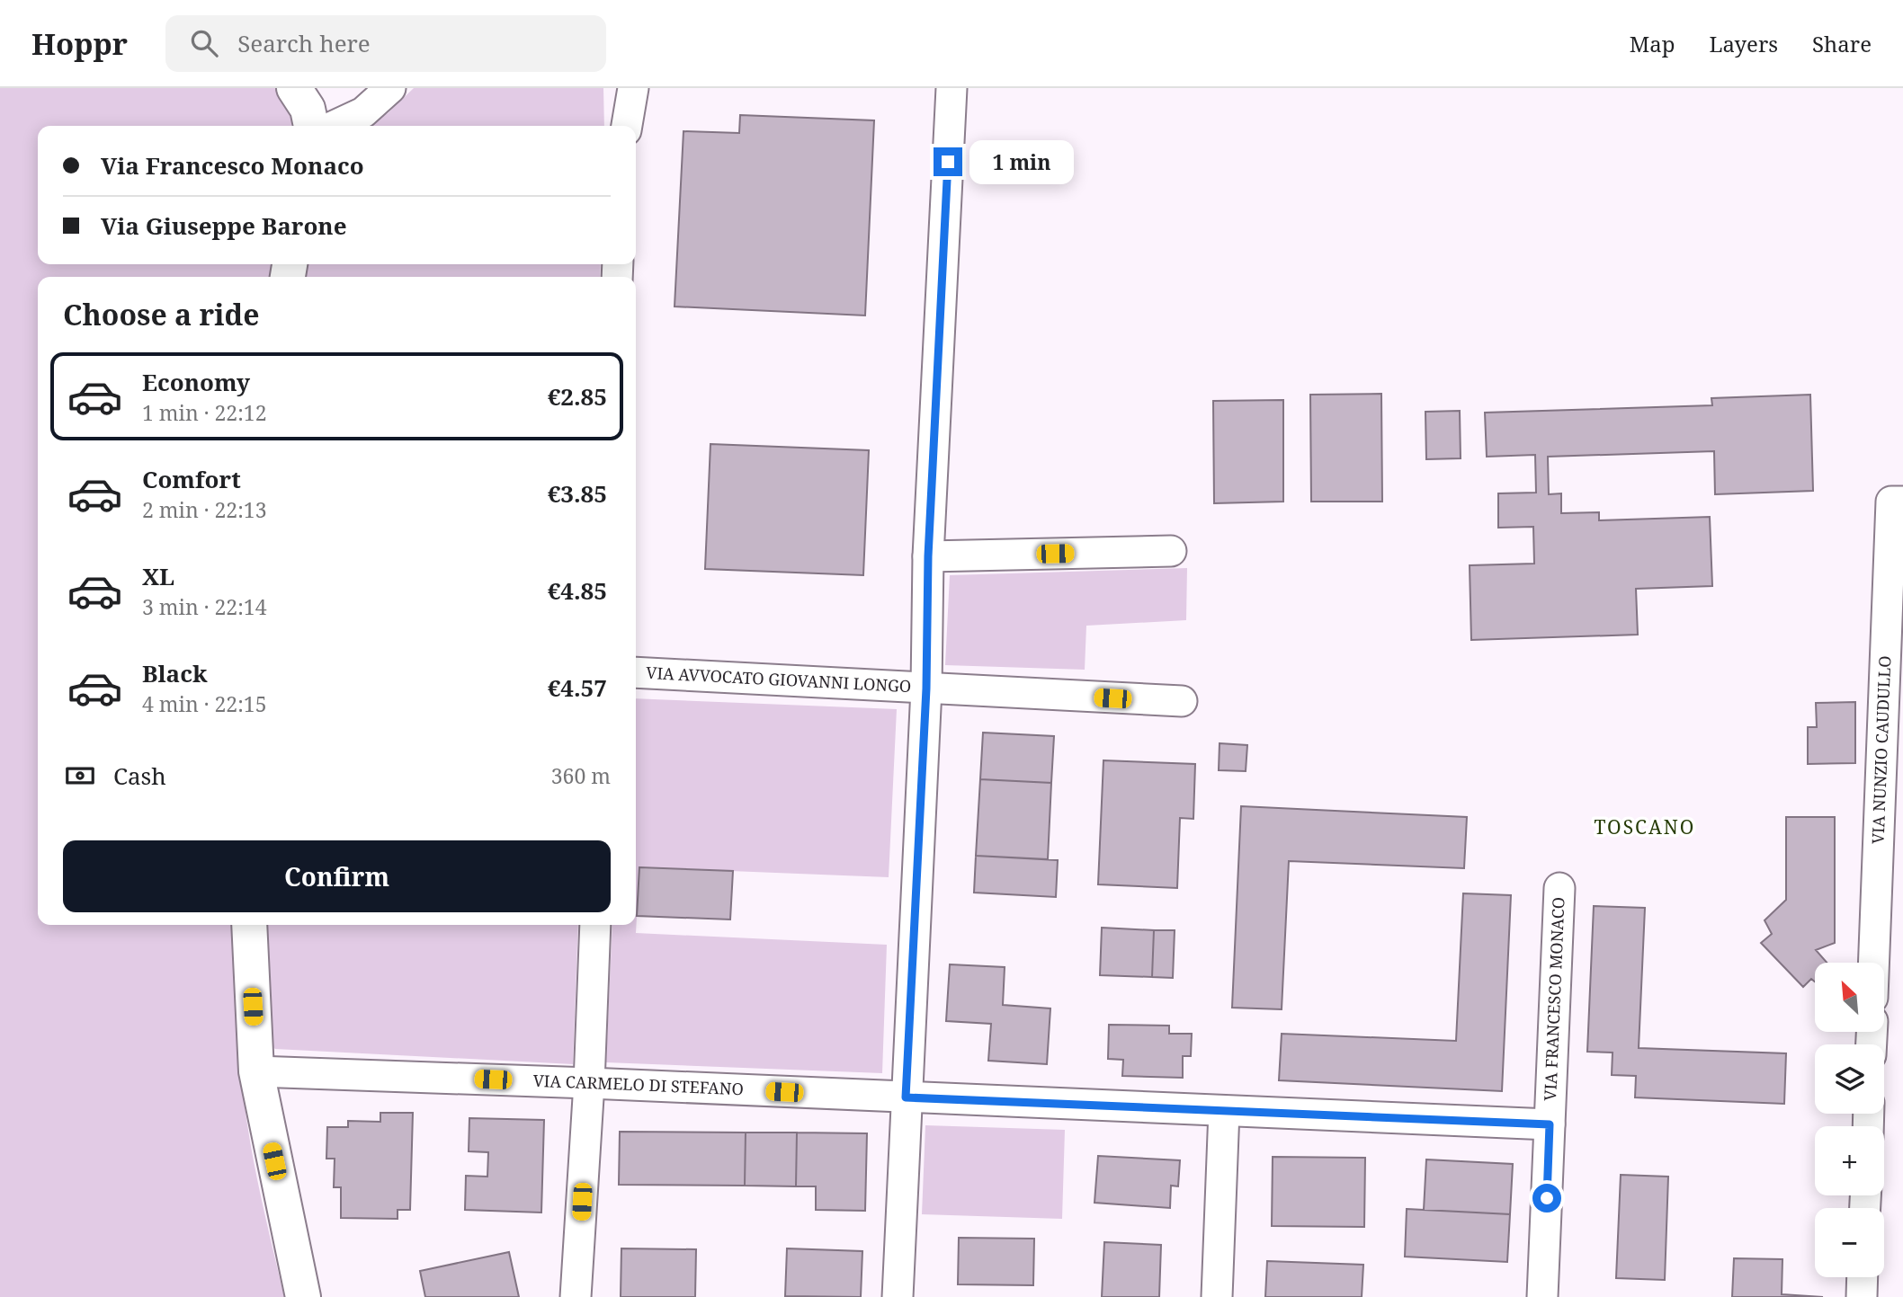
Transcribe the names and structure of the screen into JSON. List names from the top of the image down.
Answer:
{
  "streets": {
    "street": [
      "VIA AVVOCATO GIOVANNI LONGO",
      "VIA NUNZIO CAUDULLO",
      "VIA FRANCESCO MONACO",
      "VIA CARMELO DI STEFANO"
    ]
  },
  "crossings": [
    ["VIA FRANCESCO MONACO", "VIA CARMELO DI STEFANO"]
  ],
  "districts": ["TOSCANO"],
  "north": "top left",
  "page": {
    "header": "Hoppr",
    "search": "Search here",
    "nav": ["Map", "Layers", "Share"],
    "banner": ["Via Francesco Monaco", "Via Giuseppe Barone"],
    "bubble": "1 min",
    "heading": "Choose a ride",
    "list": [
      {
        "name": "Economy",
        "note": "1 min · 22:12",
        "value": "€2.85"
      },
      {
        "name": "Comfort",
        "note": "2 min · 22:13",
        "value": "€3.85"
      },
      {
        "name": "XL",
        "note": "3 min · 22:14",
        "value": "€4.85"
      },
      {
        "name": "Black",
        "note": "4 min · 22:15",
        "value": "€4.57"
      }
    ],
    "pay": ["Cash", "360 m"],
    "buttons": "Confirm",
    "map_buttons": ["+", "−"]
  }
}
